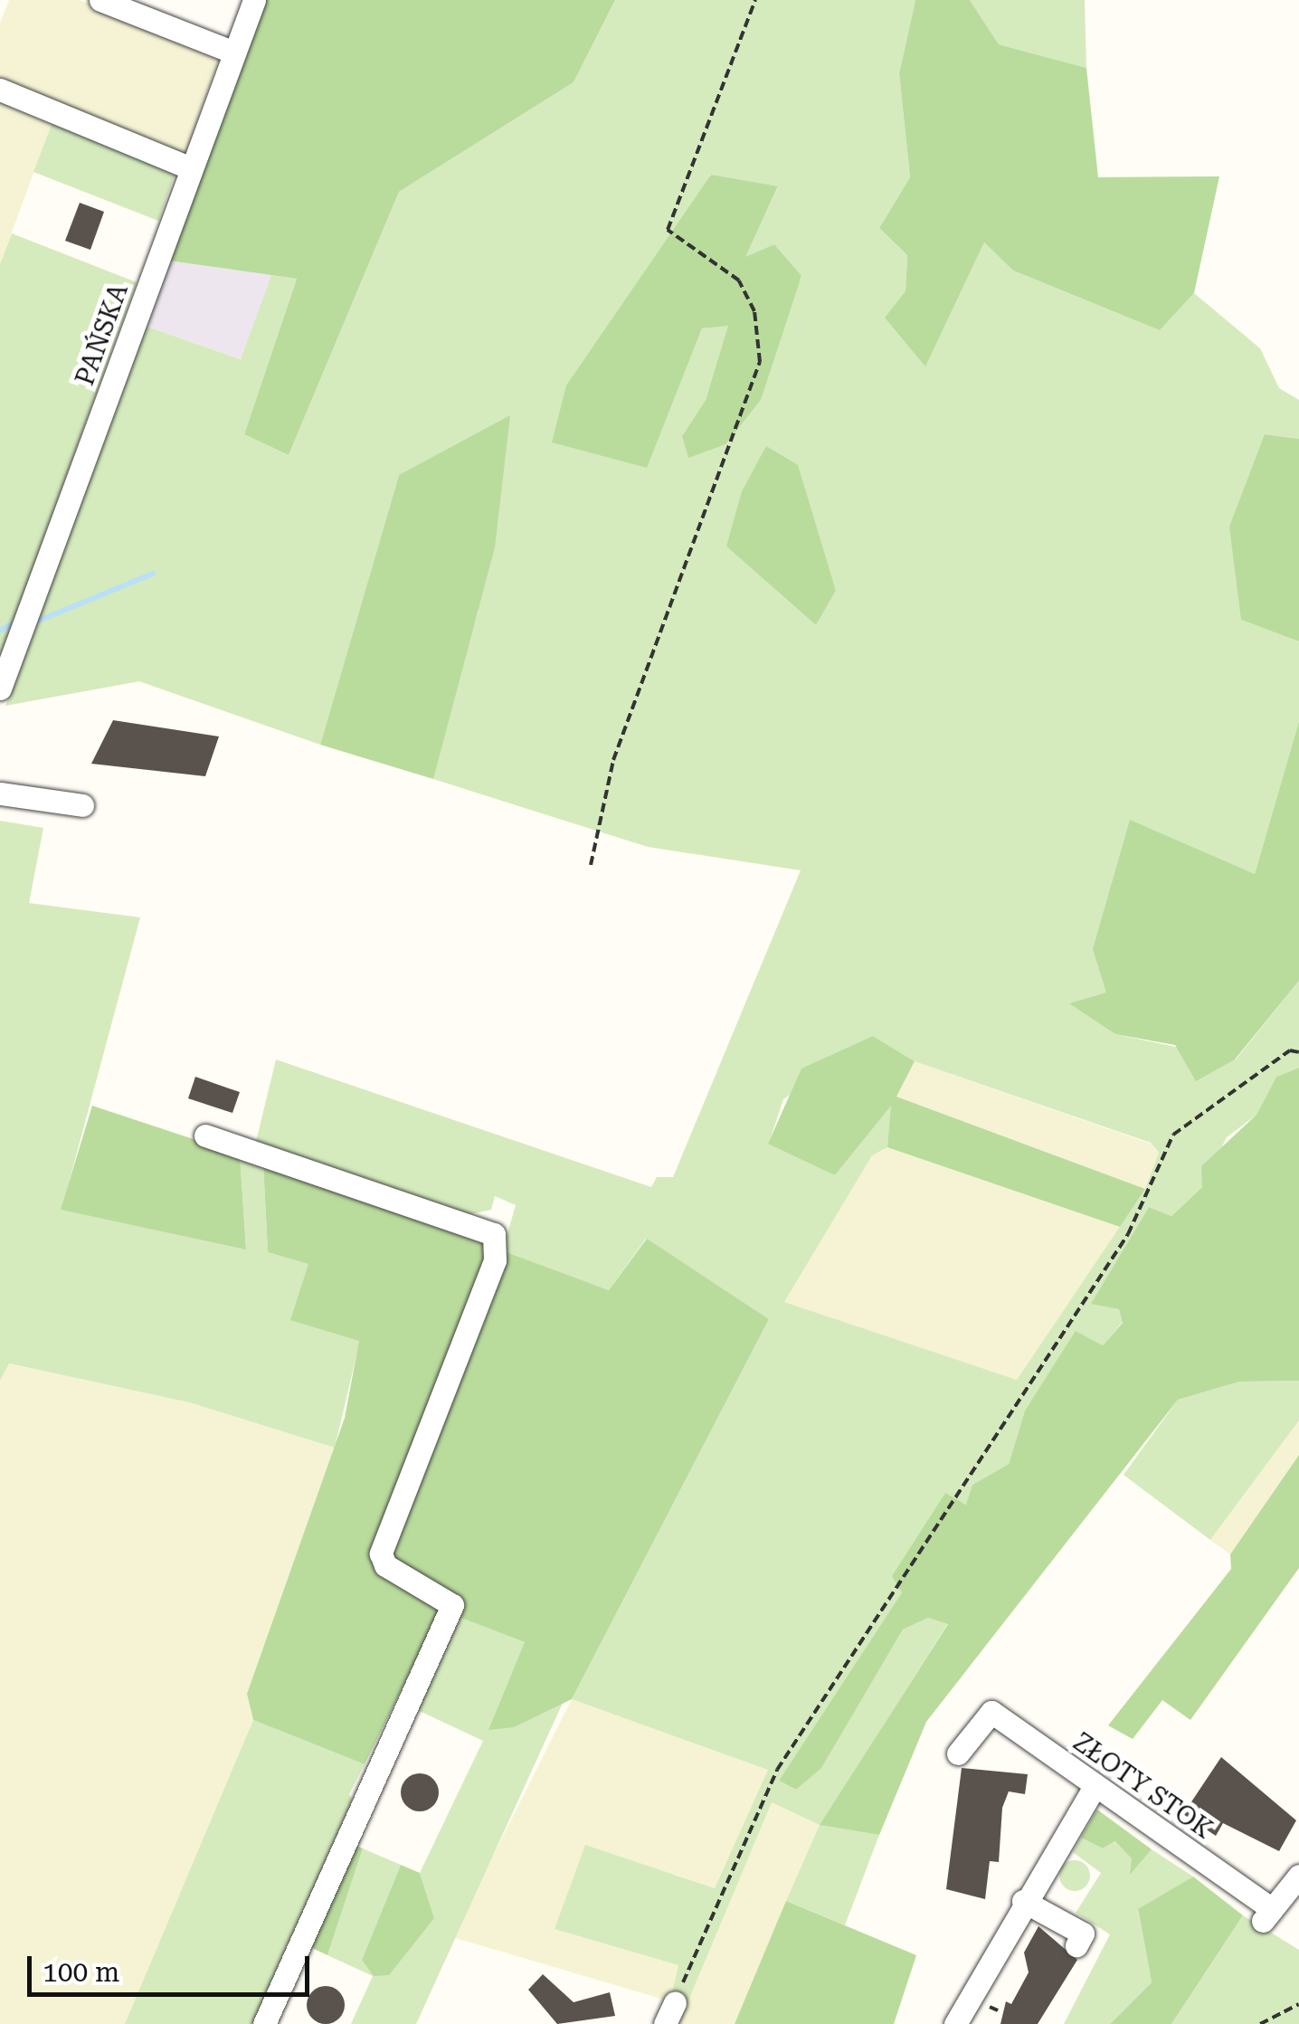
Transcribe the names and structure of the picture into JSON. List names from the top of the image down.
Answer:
{
  "streets": {
    "street": ["PAŃSKA", "ZŁOTY STOK"]
  },
  "scale_bar": "100 m"
}
